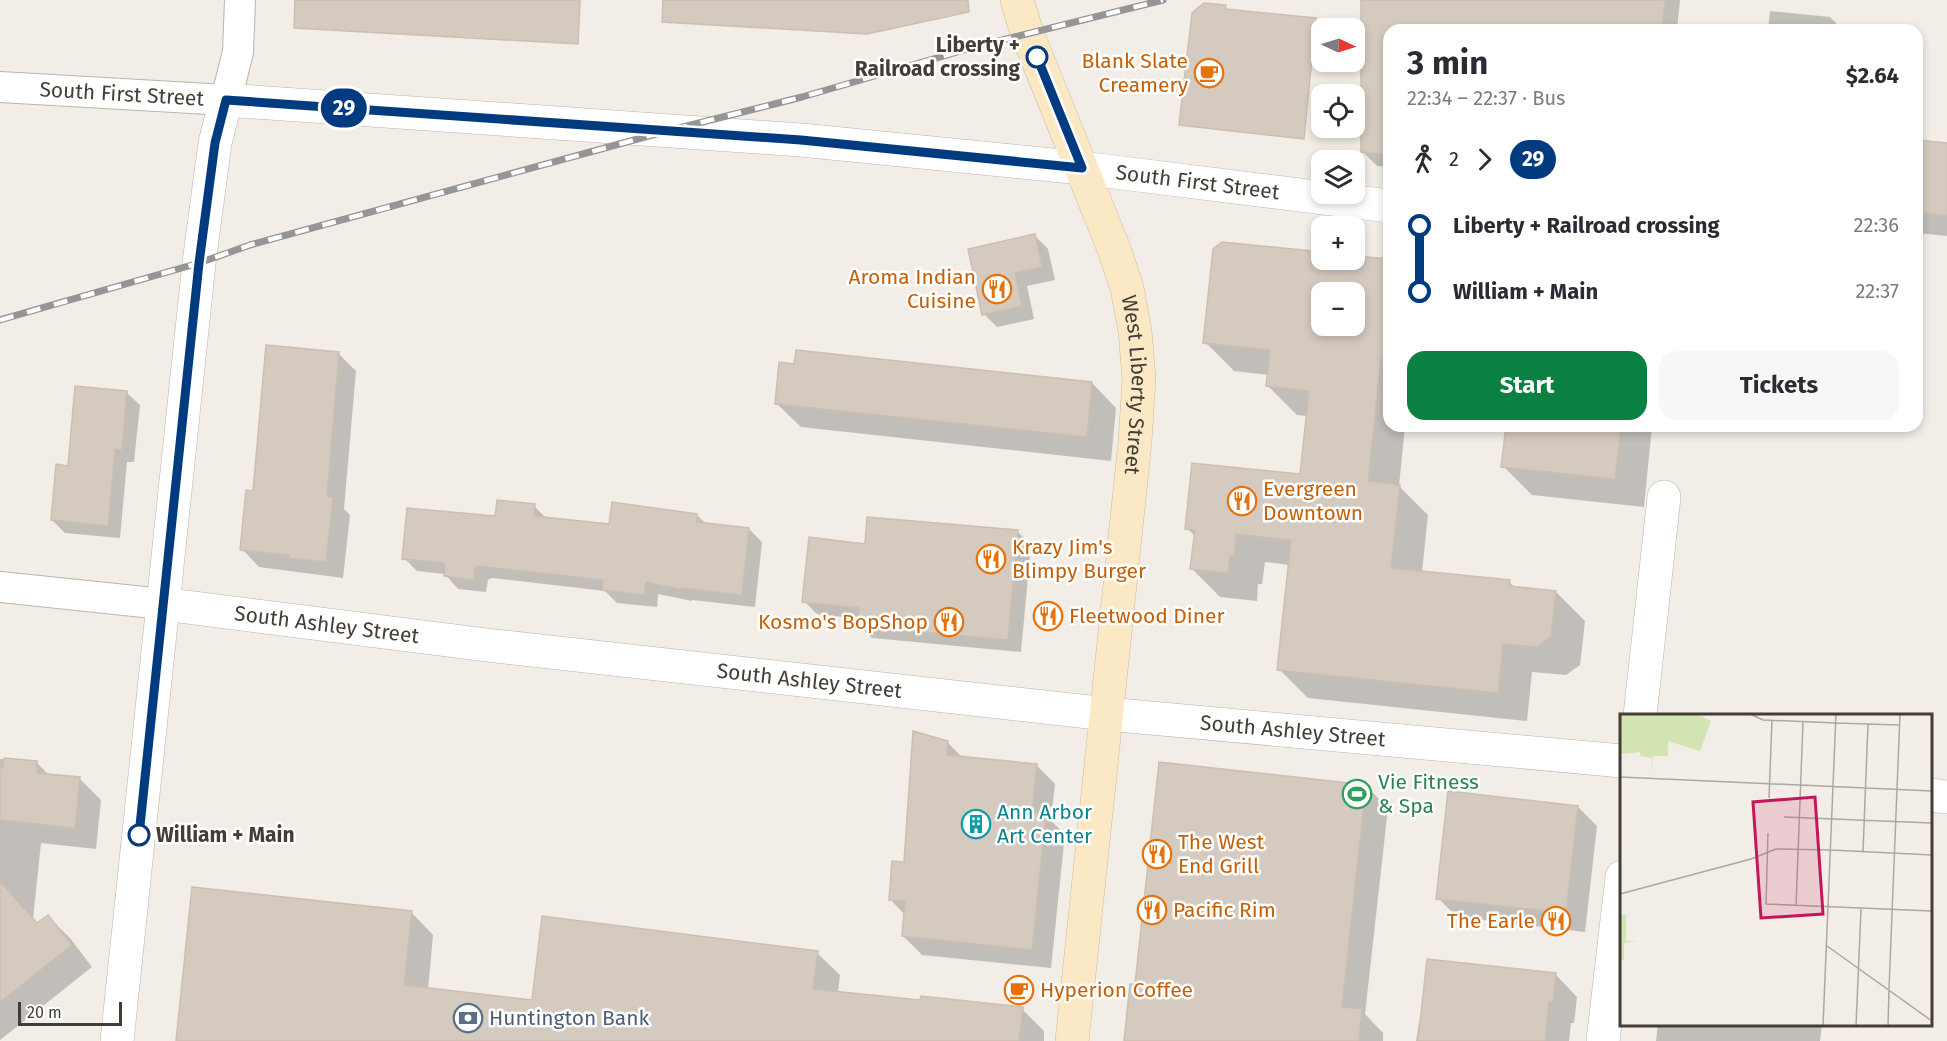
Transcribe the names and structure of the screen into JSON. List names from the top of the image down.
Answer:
{
  "streets": {
    "main road": ["West Liberty Street"],
    "street": ["South First Street", "South Ashley Street"]
  },
  "crossings": [
    ["South First Street", "West Liberty Street"],
    ["West Liberty Street", "South Ashley Street"]
  ],
  "places": {
    "other": ["Liberty + Railroad crossing", "William + Main"],
    "cafe": ["Blank Slate Creamery", "Hyperion Coffee"],
    "restaurant": [
      "Aroma Indian Cuisine",
      "Evergreen Downtown",
      "Krazy Jim's Blimpy Burger",
      "Fleetwood Diner",
      "Kosmo's BopShop",
      "The West End Grill",
      "Pacific Rim",
      "The Earle"
    ],
    "sports": ["Vie Fitness & Spa"],
    "building": ["Ann Arbor Art Center"],
    "bank": ["Huntington Bank"]
  },
  "lines": ["bus line 29"],
  "scale_bar": "20 m",
  "north": "right",
  "page": {
    "on_map": "29",
    "map_buttons": ["+", "−"],
    "heading": ["3 min", "22:34 – 22:37 · Bus", "$2.64"],
    "legs": ["2", "29"],
    "list": [
      {
        "name": "Liberty + Railroad crossing",
        "value": "22:36"
      },
      {
        "name": "William + Main",
        "value": "22:37"
      }
    ],
    "buttons": ["Start", "Tickets"],
    "scale": "20 m"
  }
}
